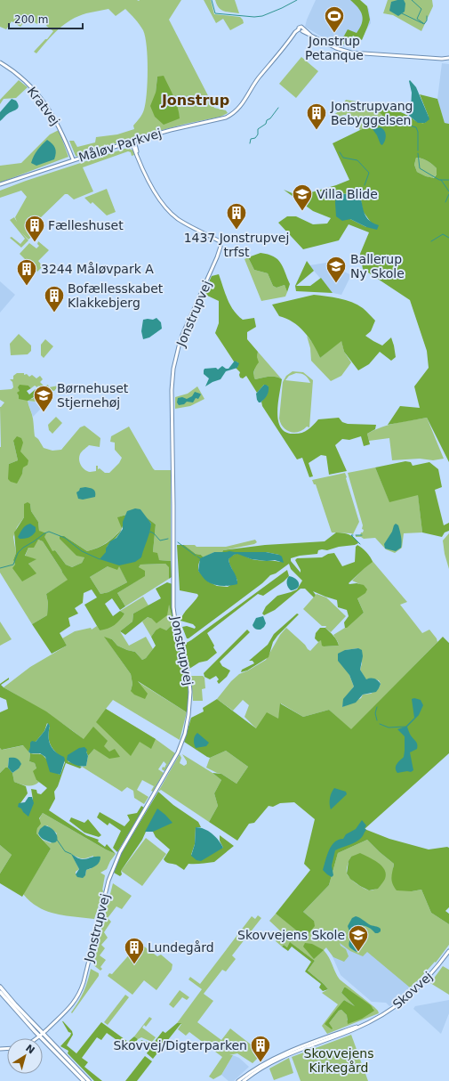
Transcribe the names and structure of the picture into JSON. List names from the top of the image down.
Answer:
{
  "streets": {
    "street": [
      "Kratvej",
      "Måløv Parkvej",
      "Jonstrupvej",
      "Skovvej"
    ]
  },
  "crossings": [
    ["Kratvej", "Måløv Parkvej"],
    ["Måløv Parkvej", "Jonstrupvej"]
  ],
  "districts": ["Jonstrup"],
  "parks": ["Skovvejens Kirkegård"],
  "places": {
    "sports": ["Jonstrup Petanque"],
    "building": [
      "Jonstrupvang Bebyggelsen",
      "1437 Jonstrupvej trfst",
      "Fælleshuset",
      "3244 Måløvpark A",
      "Bofællesskabet Klakkebjerg",
      "Lundegård",
      "Skovvej/Digterparken"
    ],
    "school or university": [
      "Villa Blide",
      "Ballerup Ny Skole",
      "Børnehuset Stjernehøj",
      "Skovvejens Skole"
    ]
  },
  "scale_bar": "200 m",
  "north": "top right"
}
